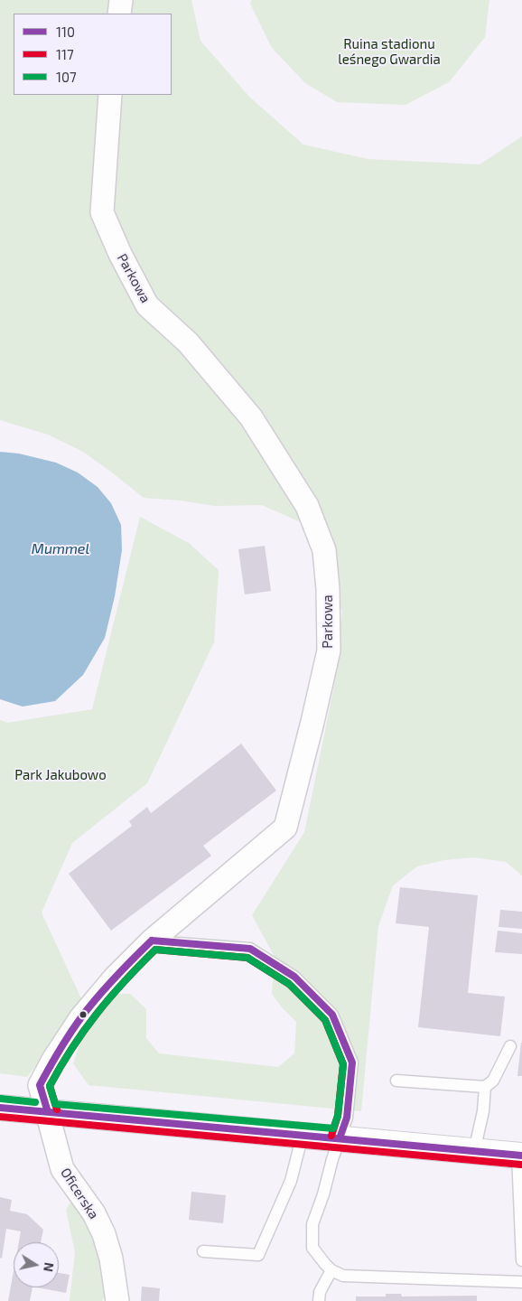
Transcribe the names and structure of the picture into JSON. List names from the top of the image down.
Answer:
{
  "streets": {
    "street": ["Parkowa", "Oficerska"]
  },
  "crossings": [
    ["Parkowa", "Oficerska"]
  ],
  "water": ["Mummel"],
  "parks": ["Ruina stadionu leśnego Gwardia", "Park Jakubowo"],
  "lines": ["transit line 110", "transit line 117", "transit line 107"],
  "legend": ["110", "117", "107"],
  "north": "right"
}
